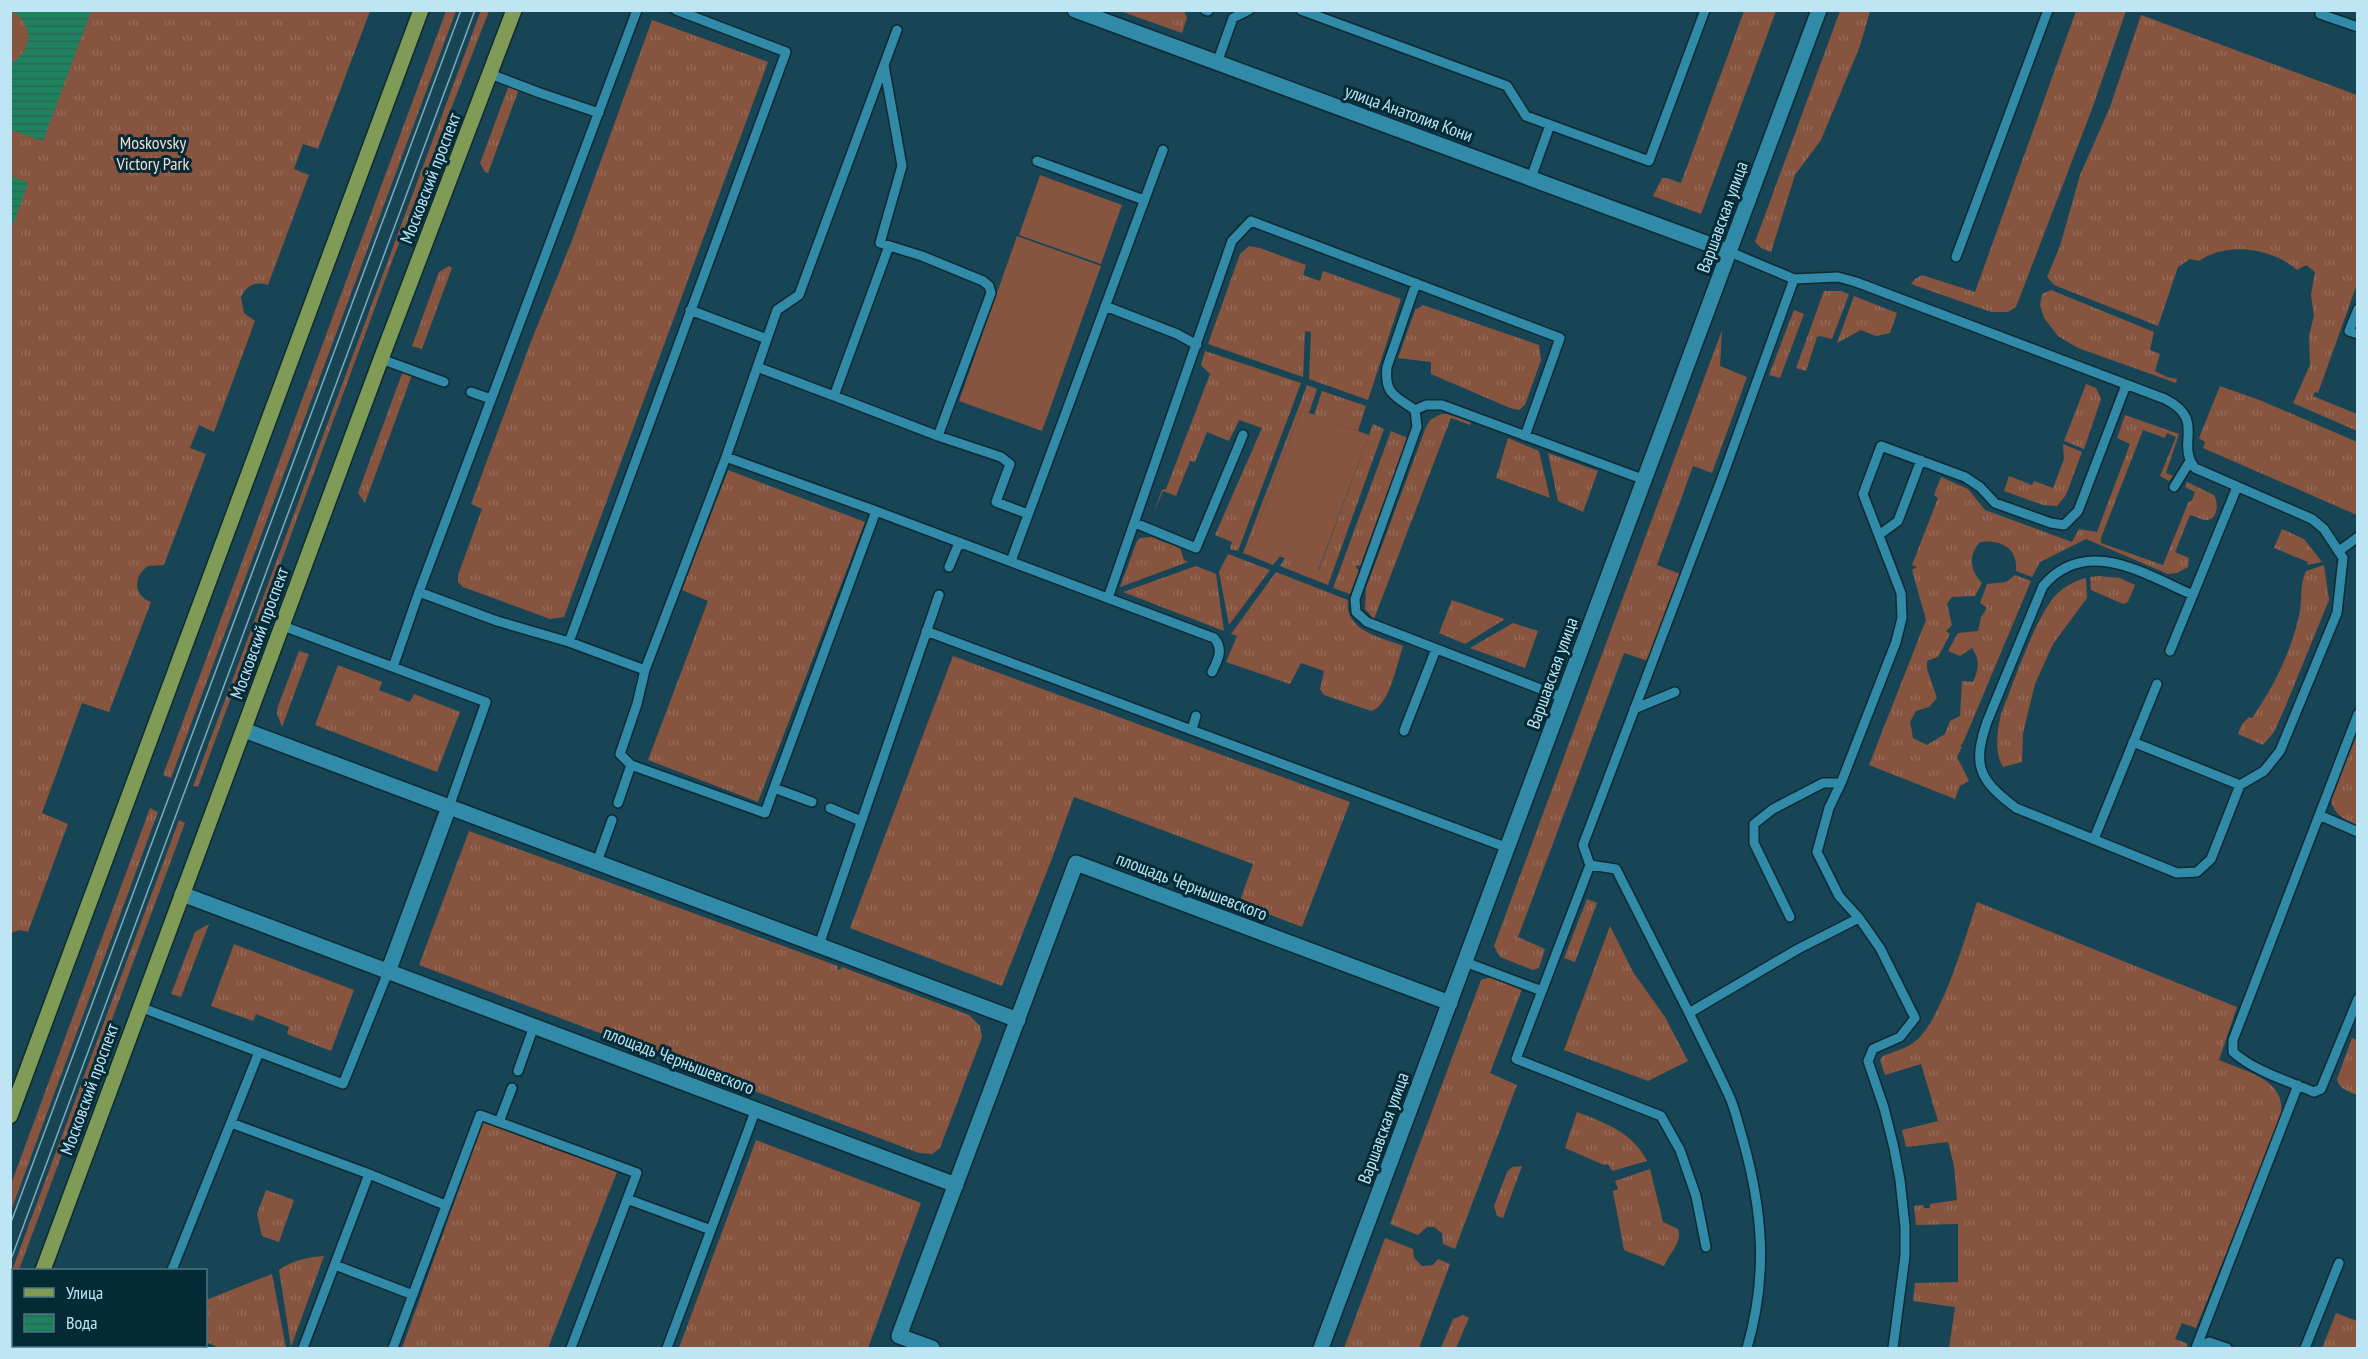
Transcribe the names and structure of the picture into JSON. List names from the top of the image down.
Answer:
{
  "streets": {
    "main road": ["Московский проспект"],
    "street": ["улица Анатолия Кони", "Варшавская улица", "площадь Чернышевского"]
  },
  "crossings": [
    ["улица Анатолия Кони", "Варшавская улица"],
    ["Московский проспект", "площадь Чернышевского"],
    ["Варшавская улица", "площадь Чернышевского"]
  ],
  "parks": ["Moskovsky Victory Park"],
  "legend": ["Улица", "Вода"]
}
